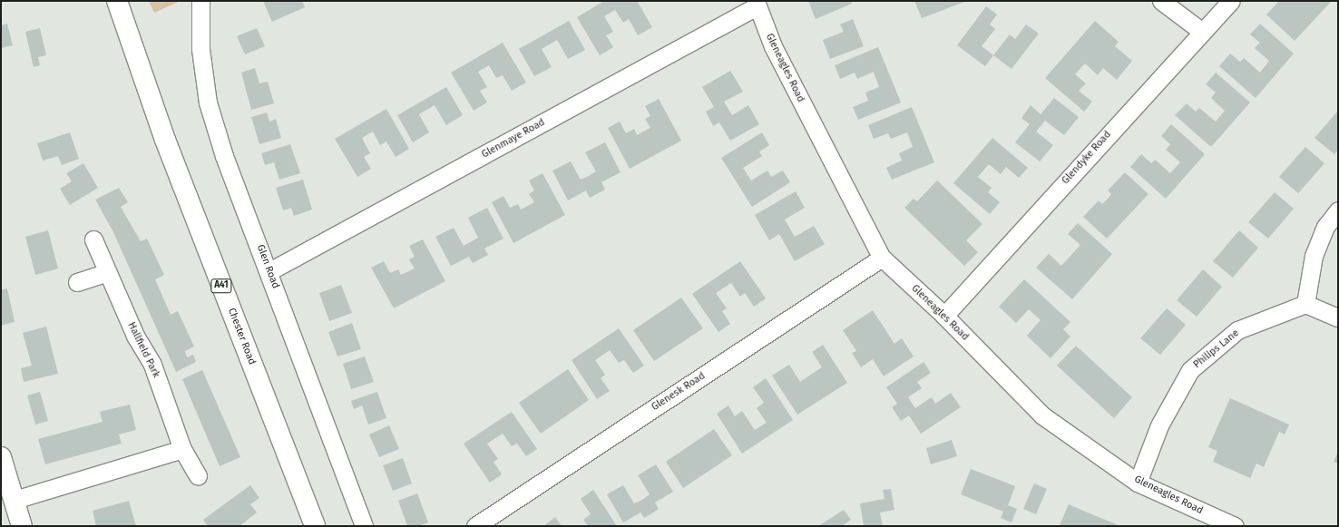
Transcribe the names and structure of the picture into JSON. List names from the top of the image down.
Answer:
{
  "streets": {
    "main road": ["A41", "Chester Road"],
    "street": [
      "Gleneagles Road",
      "Glenmaye Road",
      "Glendyke Road",
      "Glen Road",
      "Philips Lane",
      "Hallfield Park",
      "Glenesk Road"
    ]
  },
  "crossings": [
    ["Gleneagles Road", "Glenmaye Road"],
    ["Gleneagles Road", "Glendyke Road"],
    ["Gleneagles Road", "Philips Lane"],
    ["Gleneagles Road", "Glenesk Road"],
    ["Glenmaye Road", "Glen Road"]
  ]
}
